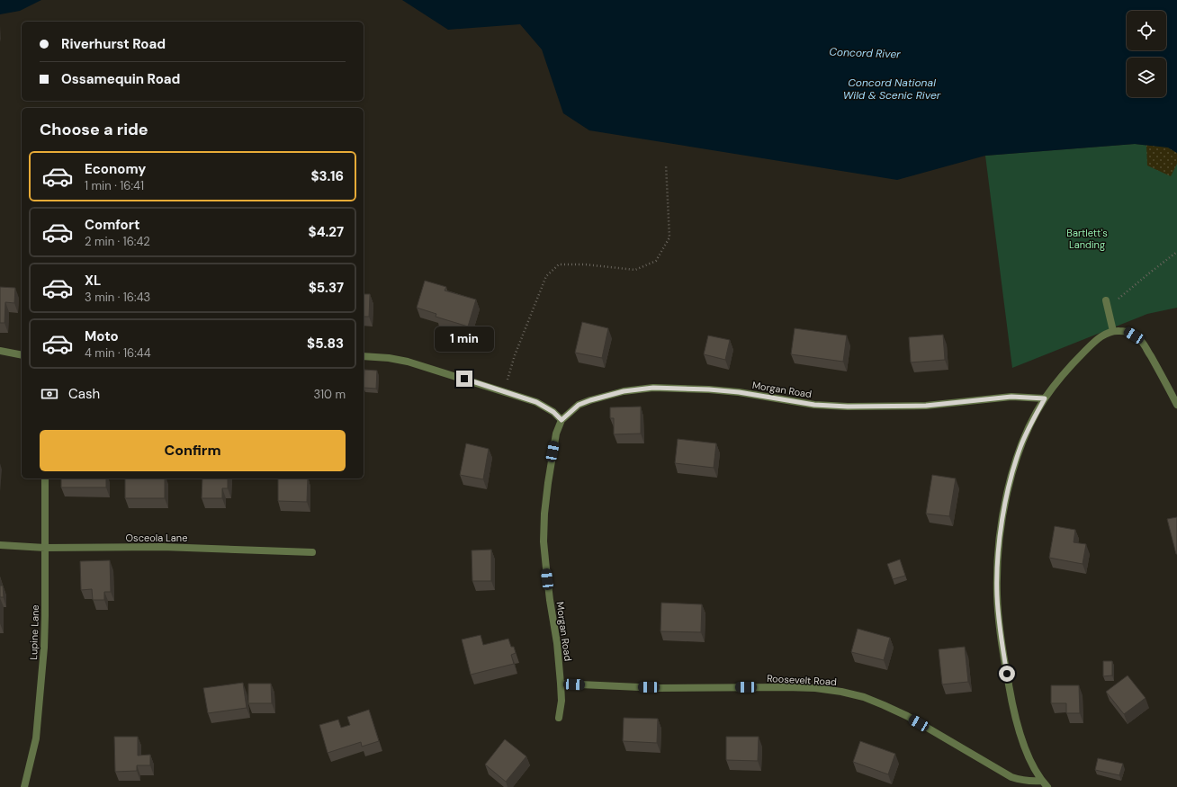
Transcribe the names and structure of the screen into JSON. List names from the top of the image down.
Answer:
{
  "streets": {
    "street": [
      "Morgan Road",
      "Osceola Lane",
      "Lupine Lane",
      "Roosevelt Road"
    ]
  },
  "crossings": [
    ["Morgan Road", "Roosevelt Road"],
    ["Osceola Lane", "Lupine Lane"]
  ],
  "water": ["Concord River", "Concord National Wild & Scenic River"],
  "parks": ["Bartlett's Landing"],
  "page": {
    "banner": ["Riverhurst Road", "Ossamequin Road"],
    "heading": "Choose a ride",
    "list": [
      {
        "name": "Economy",
        "note": "1 min · 16:41",
        "value": "$3.16"
      },
      {
        "name": "Comfort",
        "note": "2 min · 16:42",
        "value": "$4.27"
      },
      {
        "name": "XL",
        "note": "3 min · 16:43",
        "value": "$5.37"
      },
      {
        "name": "Moto",
        "note": "4 min · 16:44",
        "value": "$5.83"
      }
    ],
    "bubble": "1 min",
    "pay": ["Cash", "310 m"],
    "buttons": "Confirm"
  }
}
